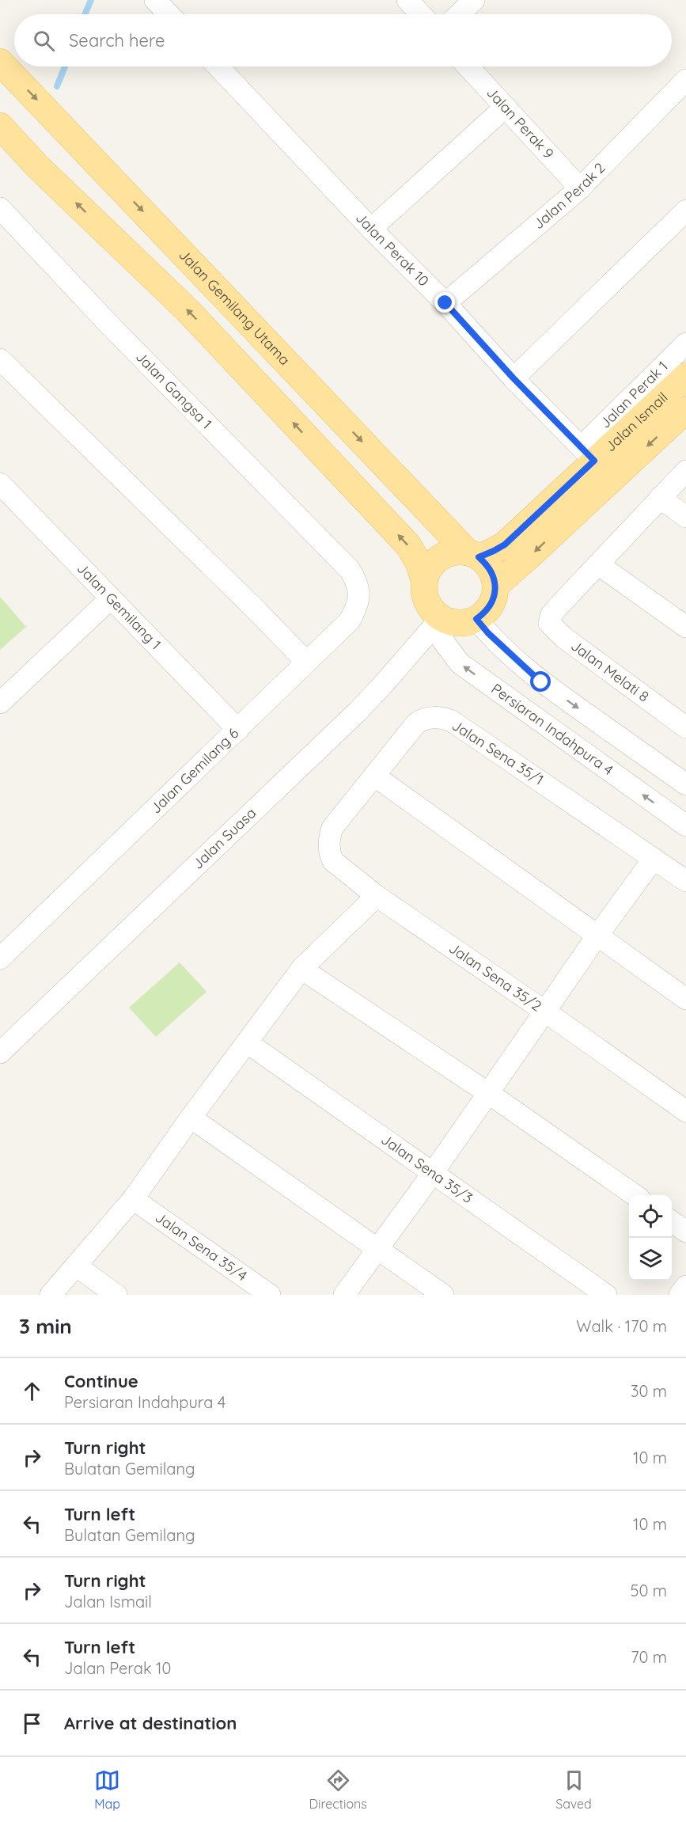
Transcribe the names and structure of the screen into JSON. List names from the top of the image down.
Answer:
{
  "streets": {
    "main road": ["Jalan Gemilang Utama", "Jalan Ismail"],
    "street": [
      "Jalan Perak 9",
      "Jalan Perak 2",
      "Jalan Perak 10",
      "Jalan Gangsa 1",
      "Jalan Perak 1",
      "Jalan Gemilang 1",
      "Jalan Melati 8",
      "Persiaran Indahpura 4",
      "Jalan Sena 35/1",
      "Jalan Gemilang 6",
      "Jalan Suasa",
      "Jalan Sena 35/2",
      "Jalan Sena 35/3",
      "Jalan Sena 35/4"
    ]
  },
  "crossings": [
    ["Jalan Perak 9", "Jalan Perak 2"],
    ["Jalan Perak 2", "Jalan Perak 10"],
    ["Jalan Perak 10", "Jalan Perak 1"],
    ["Jalan Perak 10", "Jalan Ismail"],
    ["Jalan Gemilang Utama", "Jalan Ismail"],
    ["Jalan Gemilang Utama", "Persiaran Indahpura 4"],
    ["Jalan Gemilang Utama", "Jalan Suasa"],
    ["Jalan Gangsa 1", "Jalan Gemilang 6"],
    ["Jalan Perak 1", "Jalan Ismail"],
    ["Jalan Ismail", "Persiaran Indahpura 4"],
    ["Jalan Ismail", "Jalan Suasa"],
    ["Jalan Gemilang 1", "Jalan Gemilang 6"],
    ["Persiaran Indahpura 4", "Jalan Suasa"],
    ["Jalan Sena 35/1", "Jalan Sena 35/2"]
  ],
  "page": {
    "search": "Search here",
    "heading": ["3 min", "Walk · 170 m"],
    "list": [
      ["Continue", "Persiaran Indahpura 4", "30 m"],
      ["Turn right", "Bulatan Gemilang", "10 m"],
      ["Turn left", "Bulatan Gemilang", "10 m"],
      ["Turn right", "Jalan Ismail", "50 m"],
      ["Turn left", "Jalan Perak 10", "70 m"],
      "Arrive at destination"
    ],
    "nav": ["Map", "Directions", "Saved"]
  }
}
